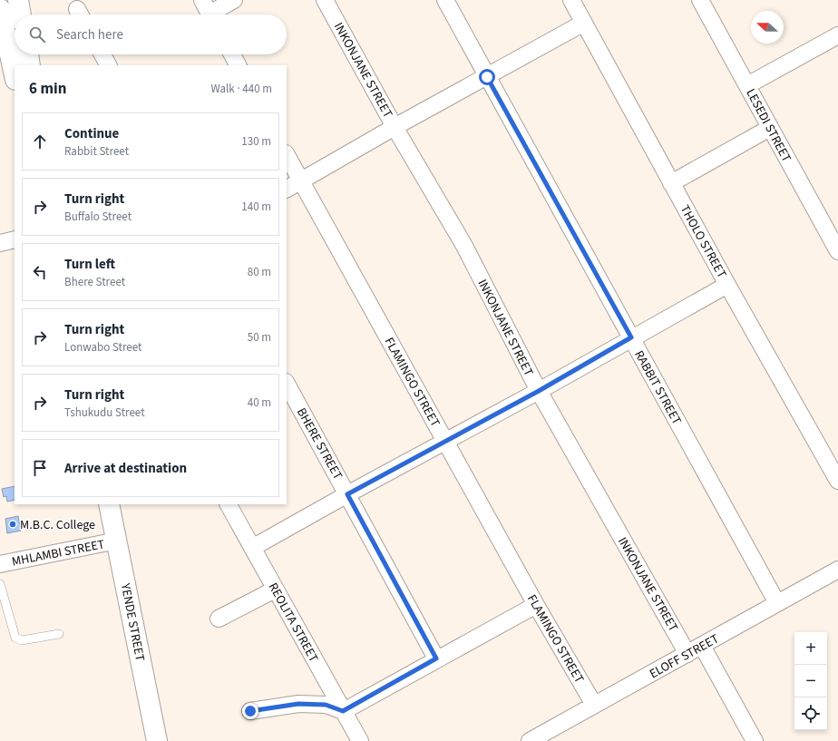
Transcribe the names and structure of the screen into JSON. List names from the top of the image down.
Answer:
{
  "streets": {
    "street": [
      "INKONJANE STREET",
      "LESEDI STREET",
      "THOLO STREET",
      "FLAMINGO STREET",
      "RABBIT STREET",
      "BHERE STREET",
      "MHLAMBI STREET",
      "YENDE STREET",
      "REOLITA STREET",
      "ELOFF STREET"
    ]
  },
  "crossings": [
    ["INKONJANE STREET", "ELOFF STREET"],
    ["FLAMINGO STREET", "ELOFF STREET"],
    ["RABBIT STREET", "ELOFF STREET"],
    ["MHLAMBI STREET", "YENDE STREET"]
  ],
  "places": ["M.B.C. College"],
  "north": "left",
  "page": {
    "search": "Search here",
    "heading": ["6 min", "Walk · 440 m"],
    "list": [
      ["Continue", "Rabbit Street", "130 m"],
      ["Turn right", "Buffalo Street", "140 m"],
      ["Turn left", "Bhere Street", "80 m"],
      ["Turn right", "Lonwabo Street", "50 m"],
      ["Turn right", "Tshukudu Street", "40 m"],
      "Arrive at destination"
    ],
    "map_buttons": ["+", "−"]
  }
}
